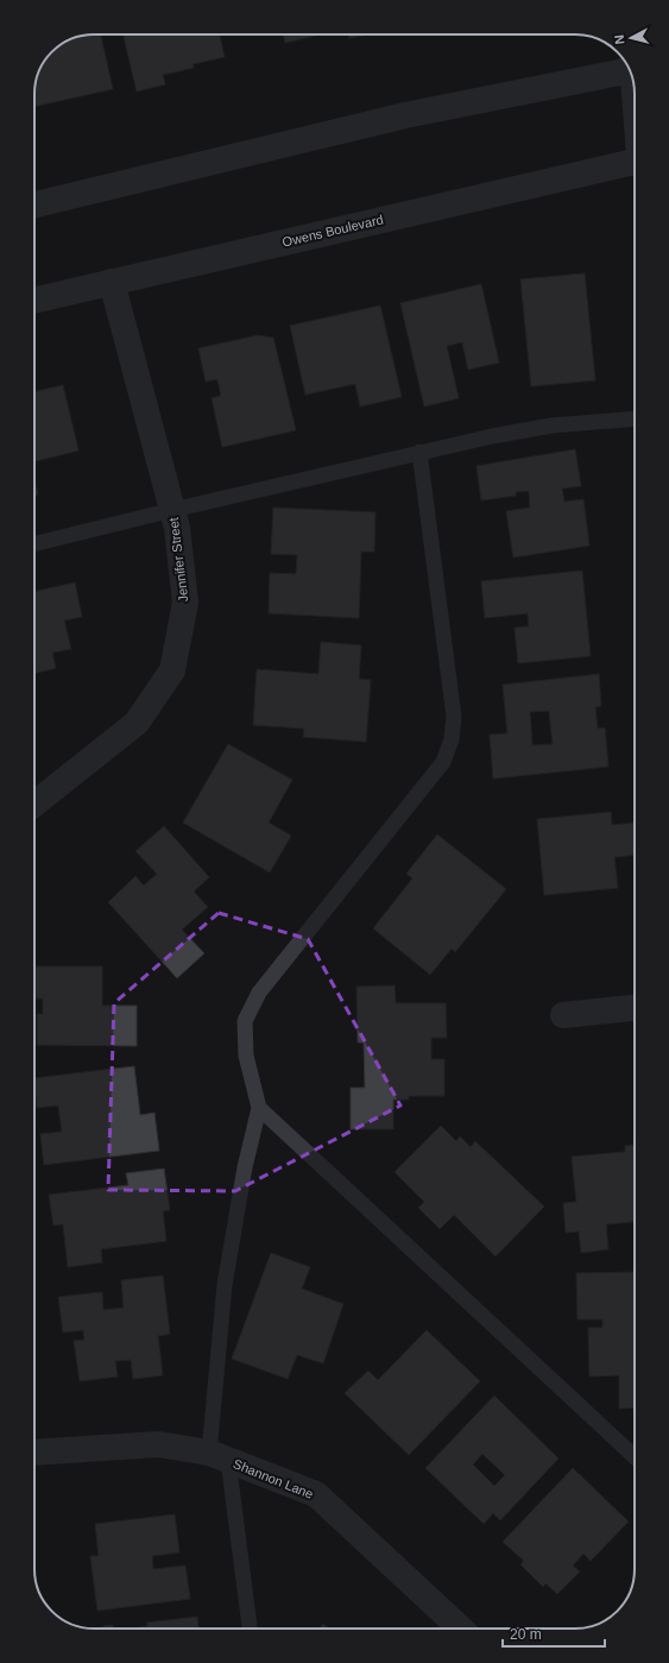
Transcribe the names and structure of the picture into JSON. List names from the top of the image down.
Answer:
{
  "streets": {
    "street": ["Owens Boulevard", "Jennifer Street", "Shannon Lane"]
  },
  "crossings": [
    ["Owens Boulevard", "Jennifer Street"]
  ],
  "scale_bar": "20 m",
  "north": "left"
}
